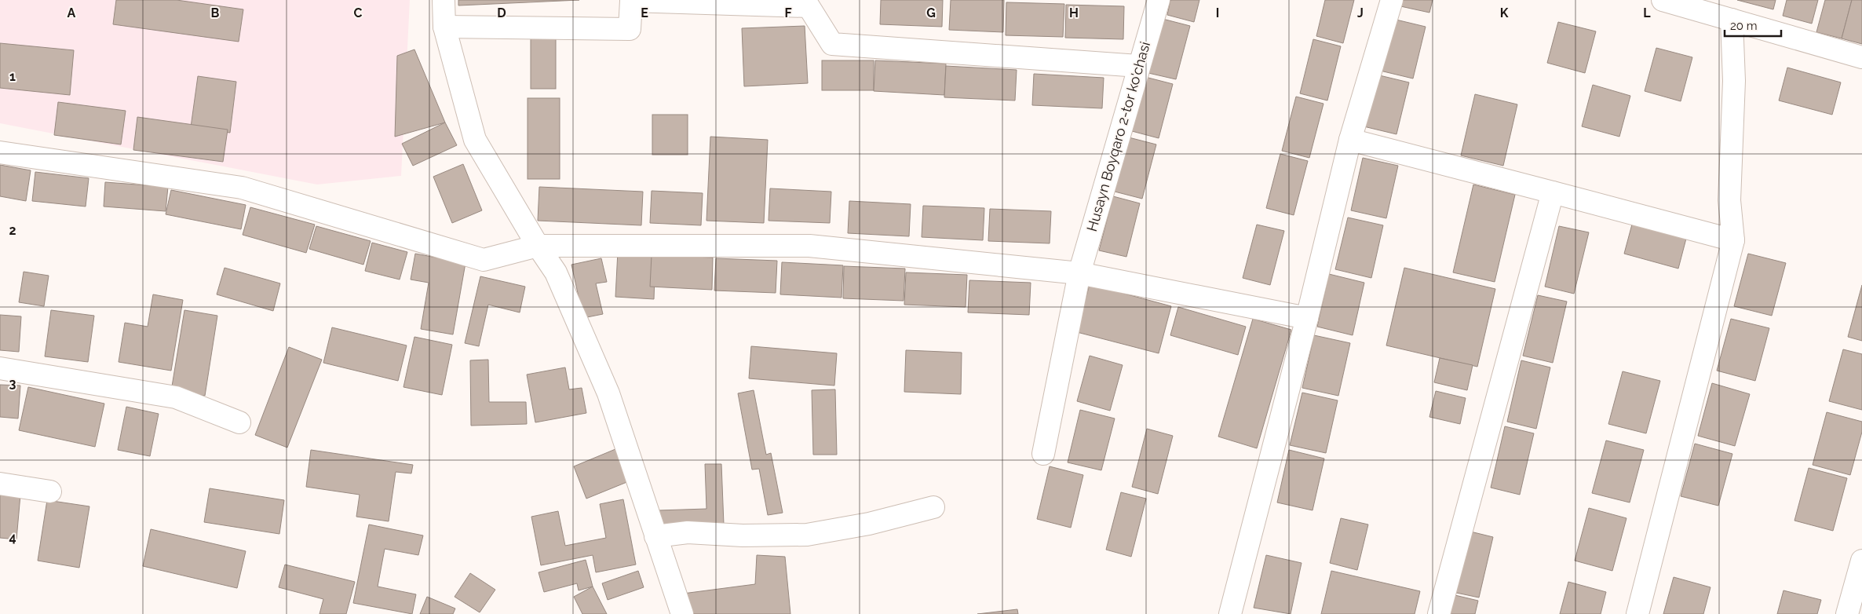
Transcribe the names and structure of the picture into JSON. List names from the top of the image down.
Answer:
{
  "streets": {
    "street": ["Husayn Boyqaro 2-tor ko'chasi"]
  },
  "scale_bar": "20 m",
  "grid": {
    "columns": [
      "A",
      "B",
      "C",
      "D",
      "E",
      "F",
      "G",
      "H",
      "I",
      "J",
      "K",
      "L"
    ],
    "rows": [
      "1",
      "2",
      "3",
      "4"
    ]
  }
}
